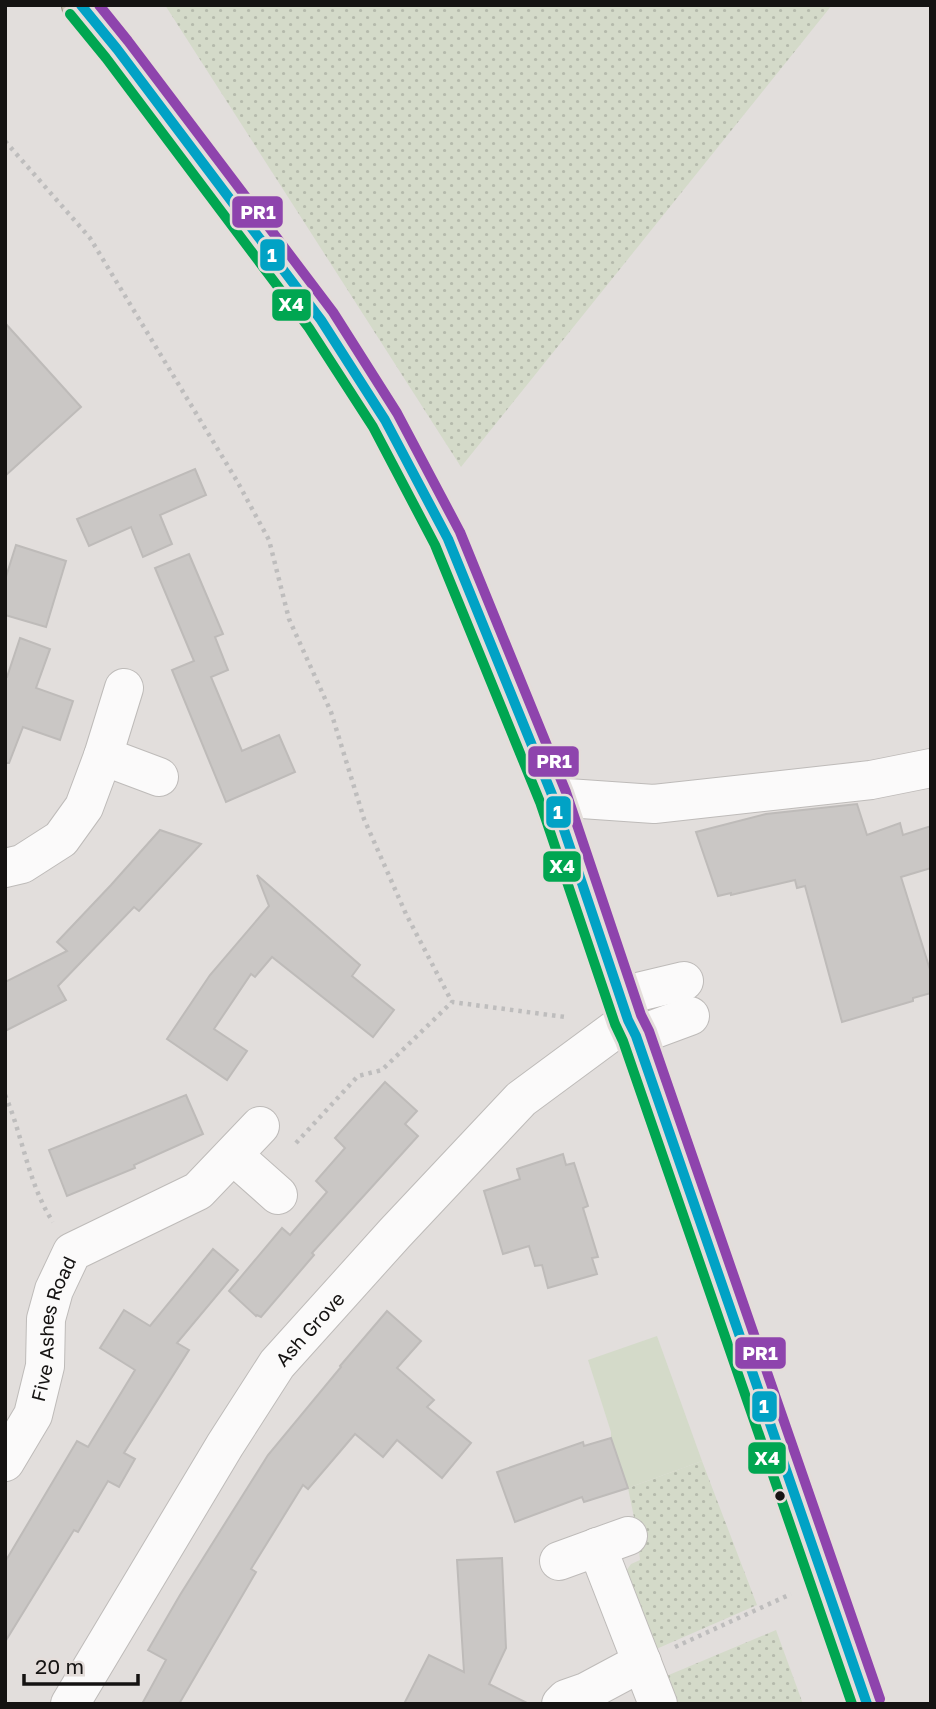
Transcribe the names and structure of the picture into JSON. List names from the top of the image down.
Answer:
{
  "streets": {
    "street": ["Ash Grove", "Five Ashes Road"]
  },
  "lines": ["transit line 1", "transit line PR1", "transit line X4"],
  "scale_bar": "20 m"
}
